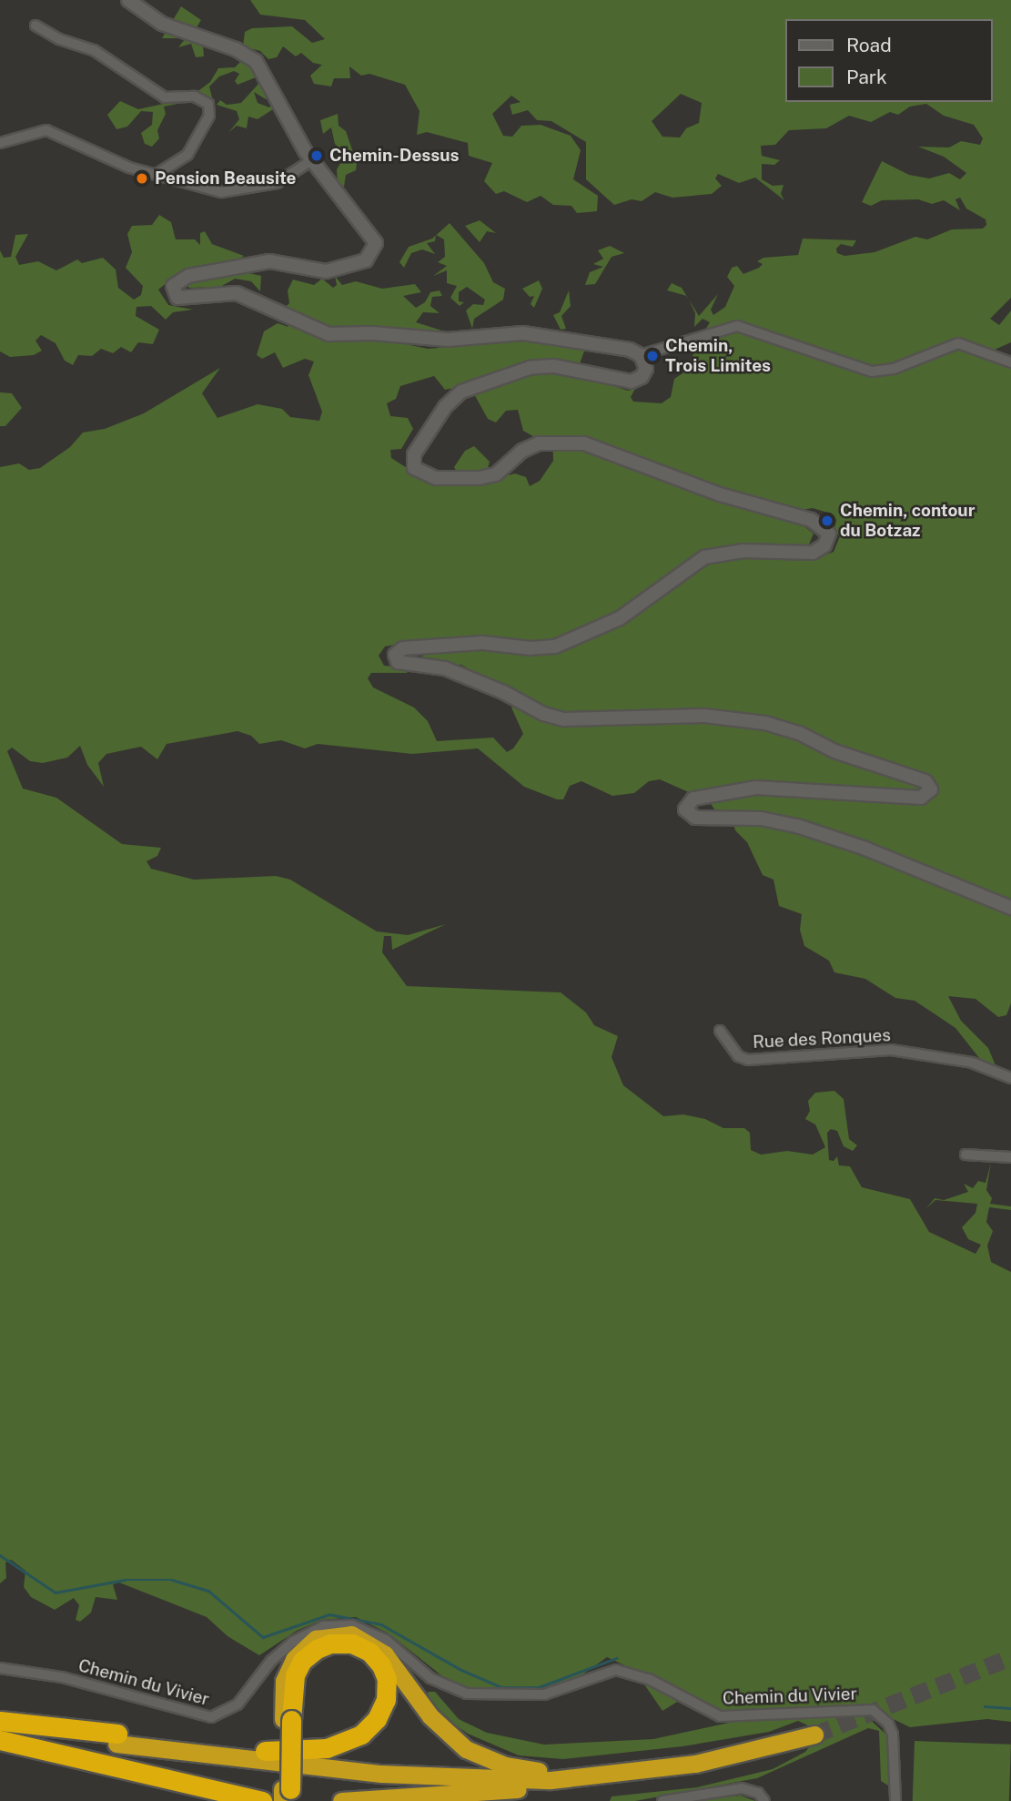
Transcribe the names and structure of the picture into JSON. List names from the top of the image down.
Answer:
{
  "streets": {
    "street": ["Rue des Ronques", "Chemin du Vivier"]
  },
  "places": [
    "Chemin-Dessus",
    "Pension Beausite",
    "Chemin, Trois Limites",
    "Chemin, contour du Botzaz"
  ],
  "legend": ["Road", "Park"]
}
